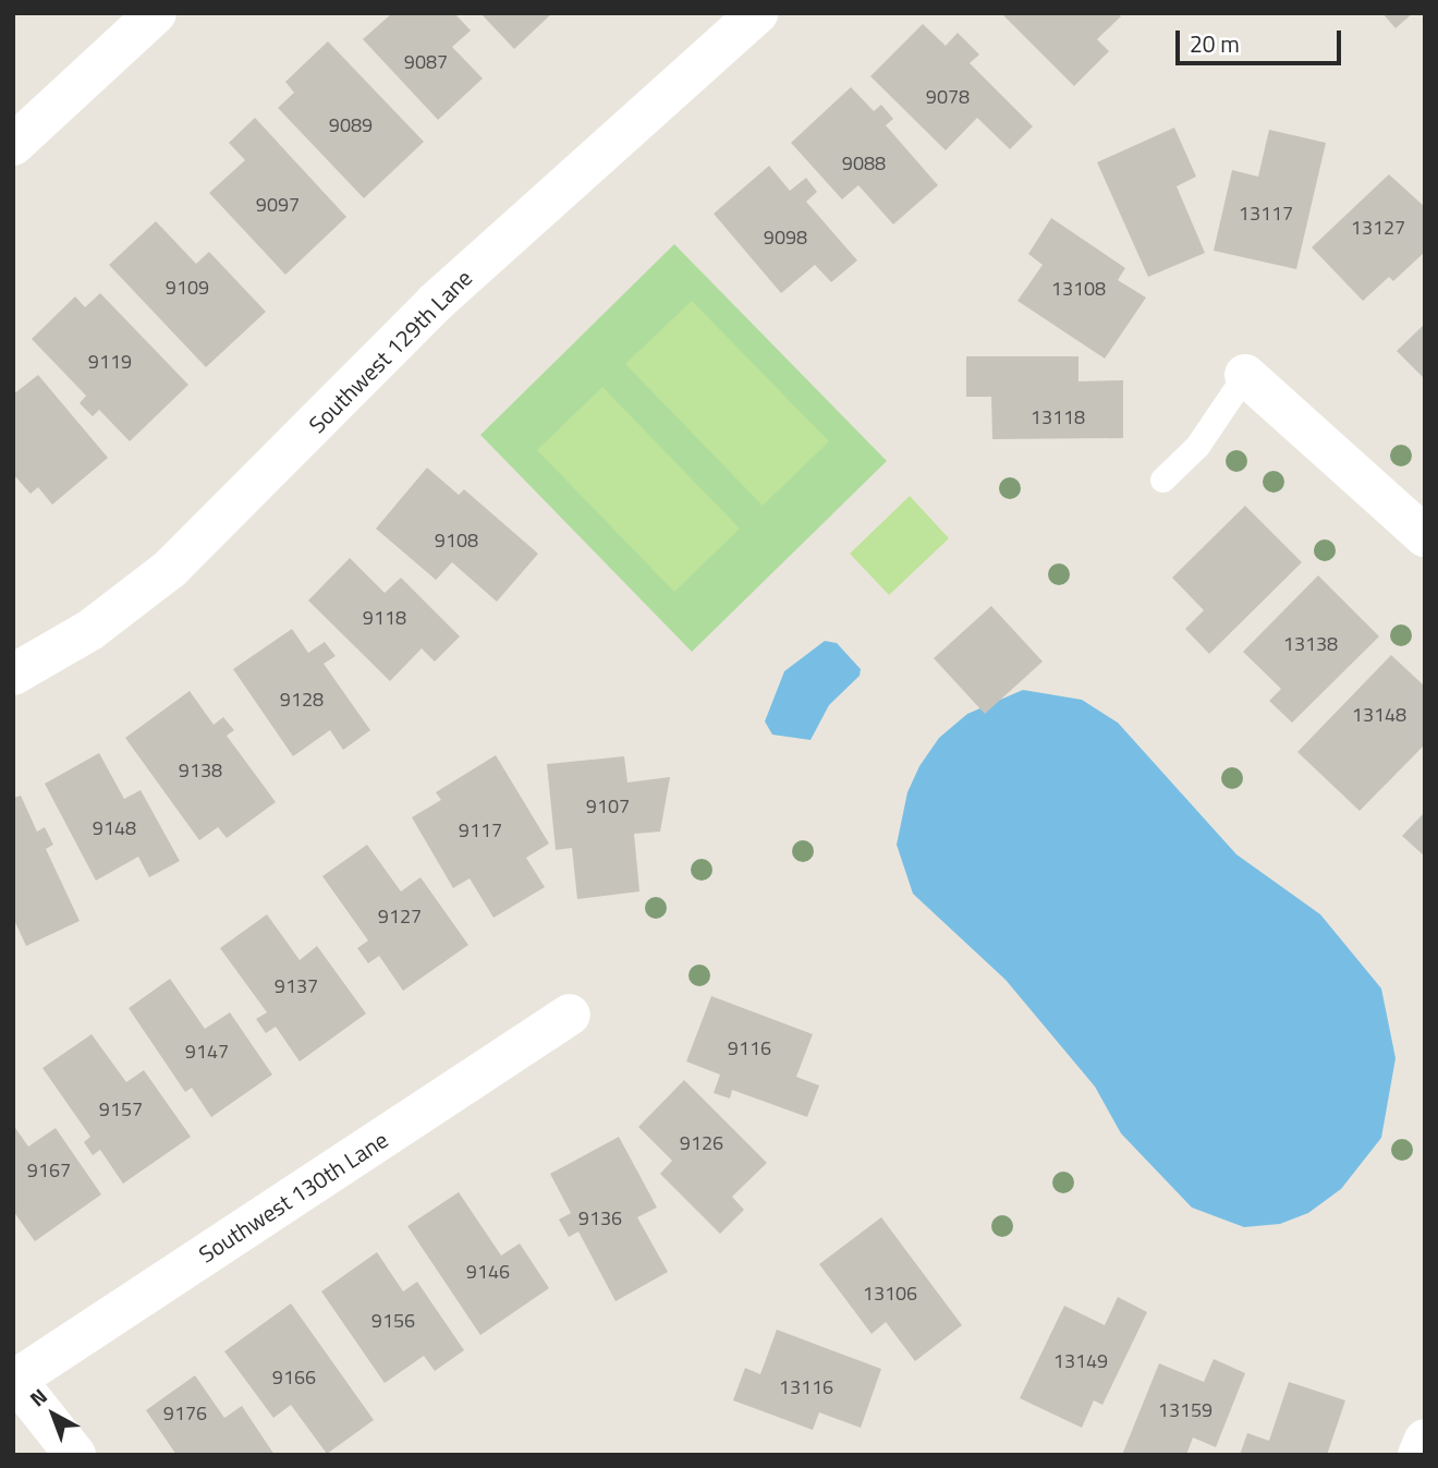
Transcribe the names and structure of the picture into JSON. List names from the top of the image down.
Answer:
{
  "streets": {
    "street": ["Southwest 129th Lane", "Southwest 130th Lane"]
  },
  "house_numbers": [
    "9087",
    "9078",
    "9089",
    "9088",
    "9097",
    "13117",
    "13127",
    "9098",
    "9109",
    "13108",
    "9119",
    "13118",
    "9108",
    "9118",
    "13138",
    "9128",
    "13148",
    "9138",
    "9107",
    "9148",
    "9117",
    "9127",
    "9137",
    "9116",
    "9147",
    "9157",
    "9126",
    "9167",
    "9136",
    "9146",
    "13106",
    "9156",
    "13149",
    "9166",
    "13116",
    "13159",
    "9176"
  ],
  "scale_bar": "20 m",
  "north": "top left"
}
